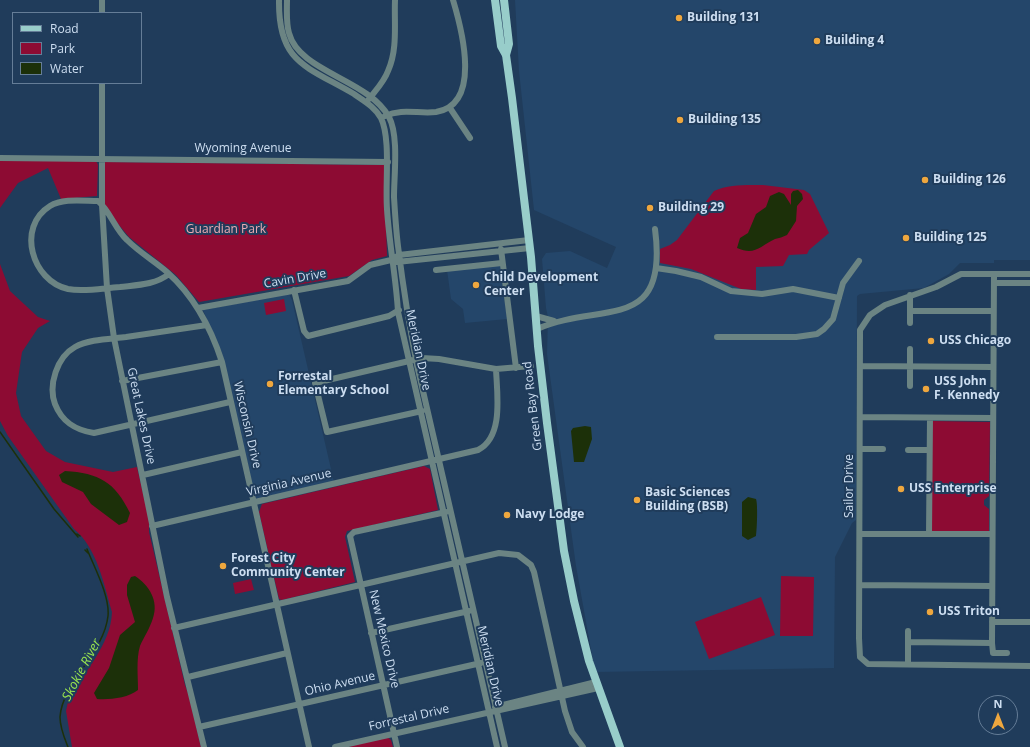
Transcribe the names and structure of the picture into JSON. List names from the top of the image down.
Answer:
{
  "streets": {
    "main road": ["Green Bay Road"],
    "street": [
      "Wyoming Avenue",
      "Cavin Drive",
      "Meridian Drive",
      "Great Lakes Drive",
      "Wisconsin Drive",
      "Virginia Avenue",
      "Sailor Drive",
      "New Mexico Drive",
      "Ohio Avenue",
      "Forrestal Drive"
    ]
  },
  "crossings": [
    ["Wyoming Avenue", "Meridian Drive"],
    ["Wyoming Avenue", "Great Lakes Drive"],
    ["Cavin Drive", "Meridian Drive"],
    ["Cavin Drive", "Green Bay Road"],
    ["Cavin Drive", "Wisconsin Drive"],
    ["Meridian Drive", "Virginia Avenue"],
    ["Meridian Drive", "New Mexico Drive"],
    ["Meridian Drive", "Ohio Avenue"],
    ["Meridian Drive", "Forrestal Drive"],
    ["Green Bay Road", "Forrestal Drive"],
    ["Great Lakes Drive", "Wisconsin Drive"],
    ["Great Lakes Drive", "Virginia Avenue"],
    ["Great Lakes Drive", "Ohio Avenue"],
    ["Wisconsin Drive", "Virginia Avenue"],
    ["New Mexico Drive", "Ohio Avenue"],
    ["New Mexico Drive", "Forrestal Drive"]
  ],
  "water": ["Skokie River"],
  "parks": ["Guardian Park"],
  "places": [
    "Building 131",
    "Building 4",
    "Building 135",
    "Building 126",
    "Building 29",
    "Building 125",
    "Child Development Center",
    "USS Chicago",
    "Forrestal Elementary School",
    "USS John F. Kennedy",
    "USS Enterprise",
    "Basic Sciences Building (BSB)",
    "Navy Lodge",
    "Forest City Community Center",
    "USS Triton"
  ],
  "legend": ["Road", "Park", "Water"],
  "north": "top"
}
